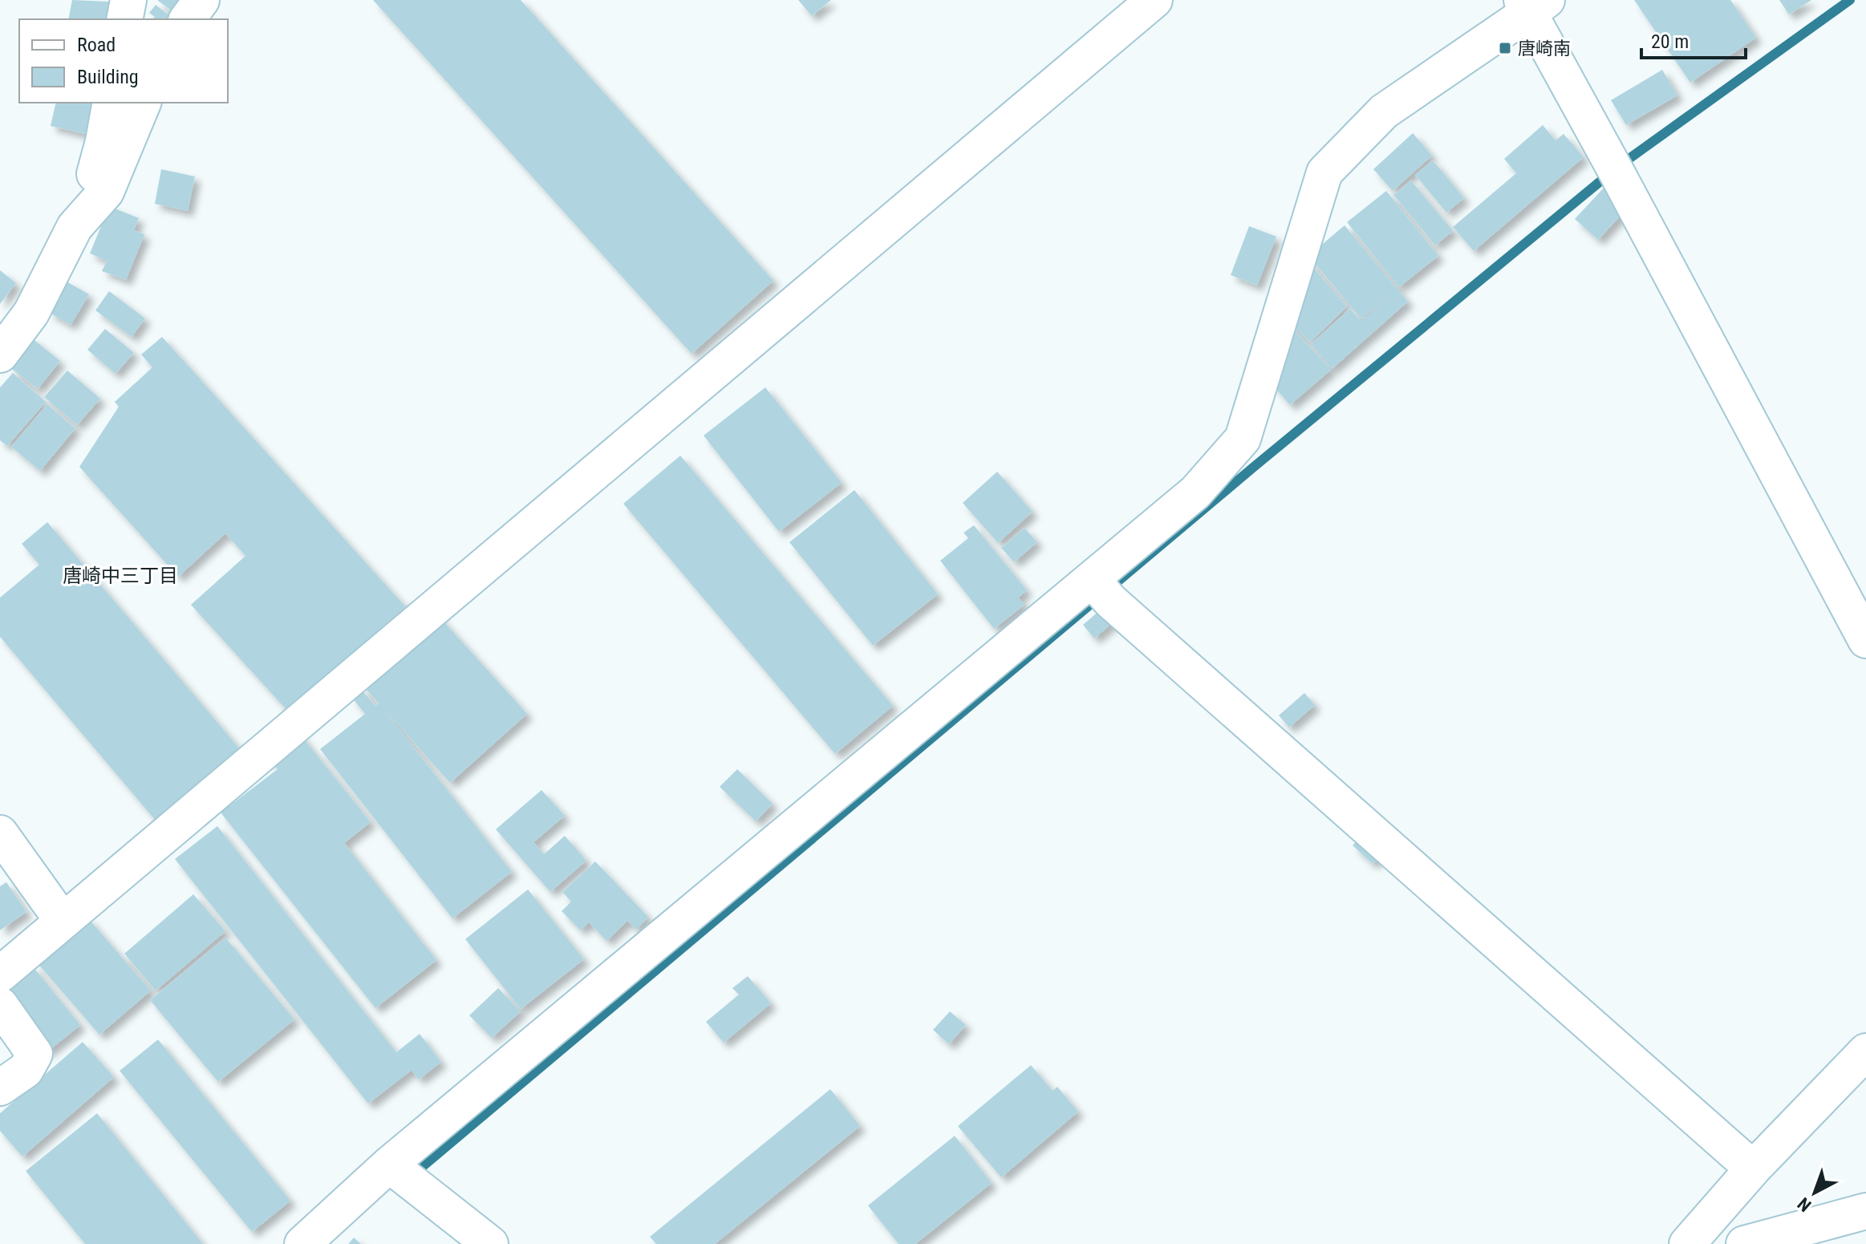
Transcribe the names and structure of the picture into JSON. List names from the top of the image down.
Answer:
{
  "districts": ["唐崎中三丁目"],
  "places": {
    "transit": ["唐崎南"]
  },
  "legend": ["Road", "Building"],
  "scale_bar": "20 m",
  "north": "bottom left"
}
